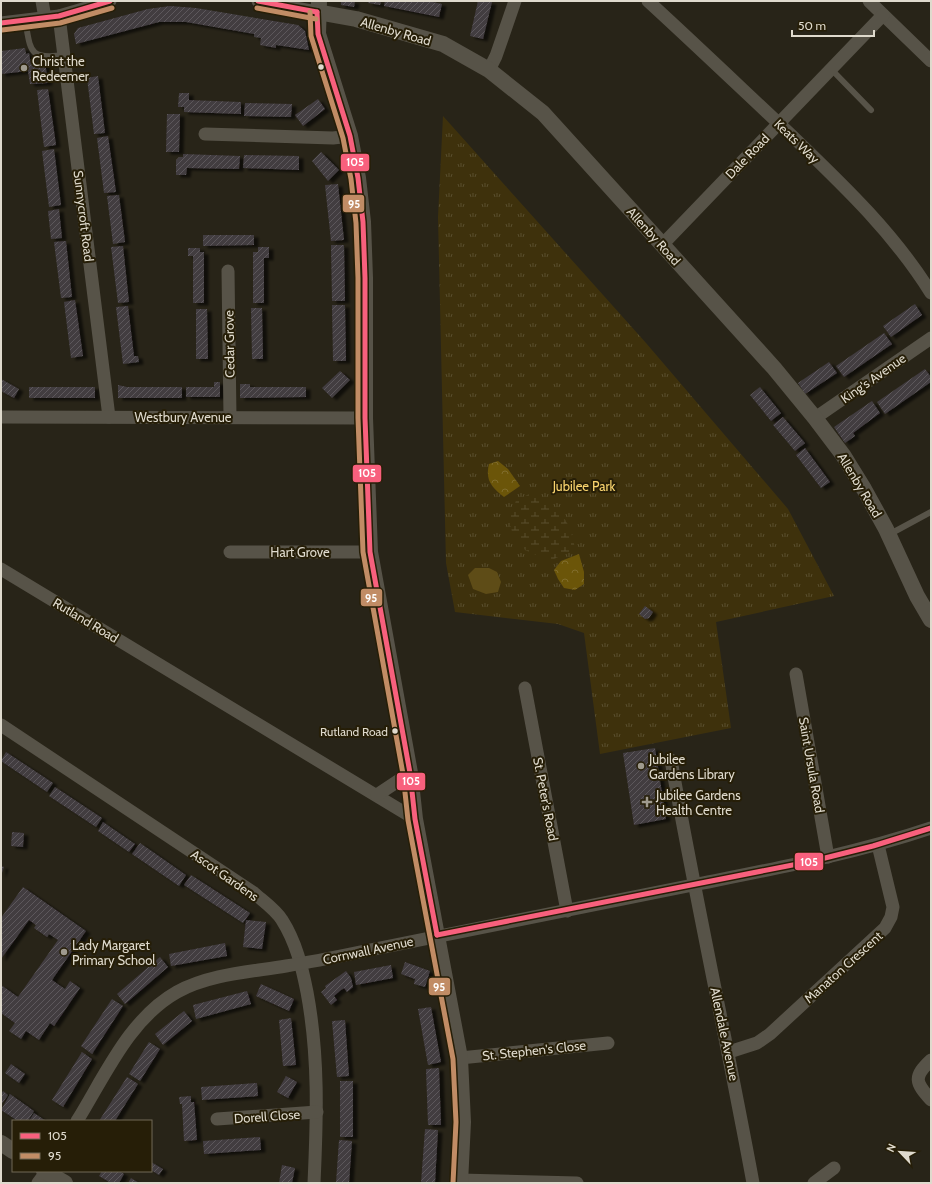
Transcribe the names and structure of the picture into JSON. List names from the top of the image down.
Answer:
{
  "streets": {
    "street": [
      "Allenby Road",
      "Keats Way",
      "Dale Road",
      "Sunnycroft Road",
      "Cedar Grove",
      "King's Avenue",
      "Westbury Avenue",
      "Hart Grove",
      "Rutland Road",
      "Saint Ursula Road",
      "St. Peter's Road",
      "Ascot Gardens",
      "Cornwall Avenue",
      "Manaton Crescent",
      "Allendale Avenue",
      "St. Stephen's Close",
      "Dorell Close"
    ]
  },
  "crossings": [
    ["Allenby Road", "Dale Road"],
    ["Allenby Road", "King's Avenue"],
    ["Keats Way", "Dale Road"],
    ["Sunnycroft Road", "Westbury Avenue"],
    ["Cedar Grove", "Westbury Avenue"],
    ["Saint Ursula Road", "Cornwall Avenue"],
    ["St. Peter's Road", "Cornwall Avenue"],
    ["Ascot Gardens", "Cornwall Avenue"],
    ["Ascot Gardens", "Dorell Close"],
    ["Cornwall Avenue", "Manaton Crescent"],
    ["Cornwall Avenue", "Allendale Avenue"],
    ["Manaton Crescent", "Allendale Avenue"]
  ],
  "parks": ["Jubilee Park"],
  "places": {
    "other": [
      "Christ the Redeemer",
      "Rutland Road",
      "Jubilee Gardens Library",
      "Lady Margaret Primary School"
    ],
    "health": ["Jubilee Gardens Health Centre"]
  },
  "lines": ["transit line 105", "transit line 95"],
  "legend": ["105", "95"],
  "scale_bar": "50 m",
  "north": "top left"
}
